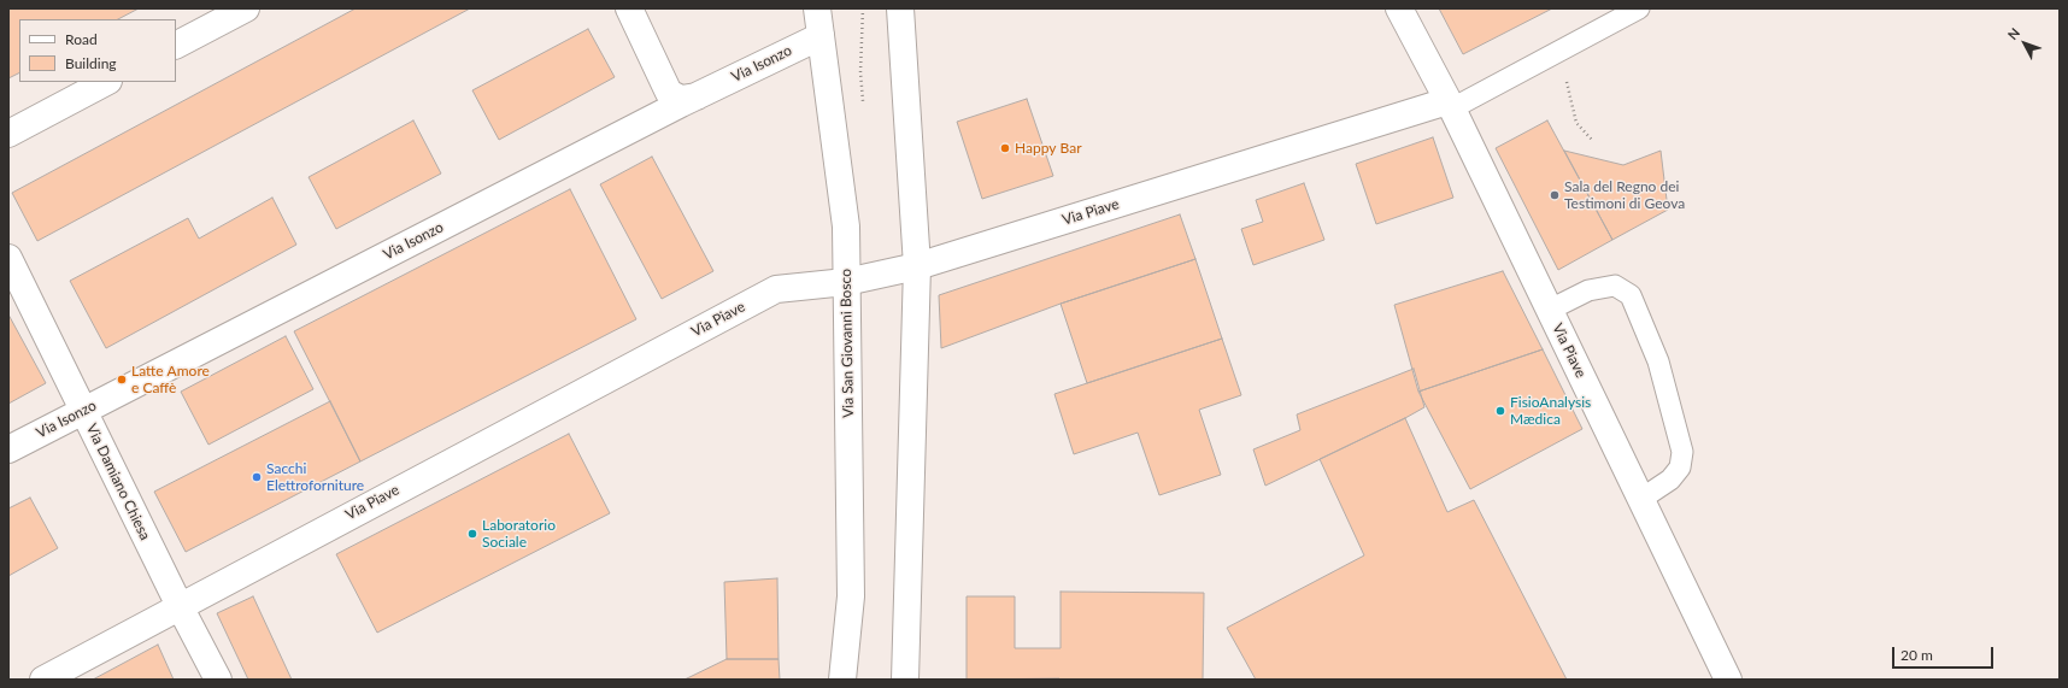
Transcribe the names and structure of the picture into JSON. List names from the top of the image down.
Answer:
{
  "streets": {
    "street": [
      "Via Isonzo",
      "Via Piave",
      "Via San Giovanni Bosco",
      "Via Damiano Chiesa"
    ]
  },
  "crossings": [
    ["Via Isonzo", "Via San Giovanni Bosco"],
    ["Via Isonzo", "Via Damiano Chiesa"],
    ["Via Piave", "Via San Giovanni Bosco"],
    ["Via Piave", "Via Damiano Chiesa"]
  ],
  "places": [
    "Happy Bar",
    "Sala del Regno dei Testimoni di Geova",
    "Latte Amore e Caffè",
    "FisioAnalysis Mædica",
    "Sacchi Elettroforniture",
    "Laboratorio Sociale"
  ],
  "legend": ["Road", "Building"],
  "scale_bar": "20 m",
  "north": "top left"
}
